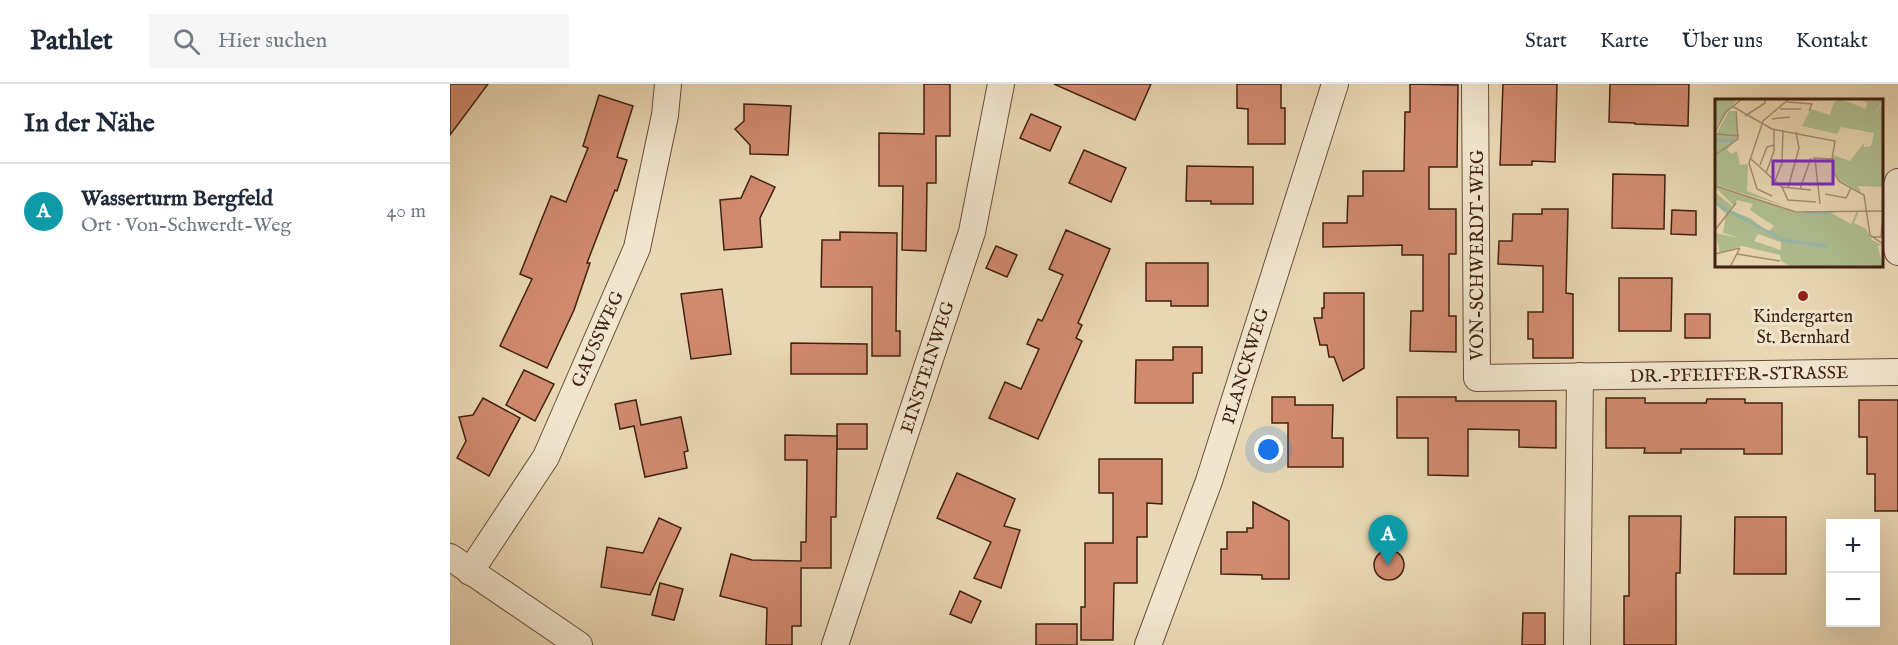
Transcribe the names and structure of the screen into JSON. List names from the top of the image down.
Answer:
{
  "streets": {
    "street": [
      "VON-SCHWERDT-WEG",
      "GAUSSWEG",
      "PLANCKWEG",
      "EINSTEINWEG",
      "DR.-PFEIFFER-STRASSE"
    ]
  },
  "crossings": [
    ["VON-SCHWERDT-WEG", "DR.-PFEIFFER-STRASSE"]
  ],
  "places": ["Kindergarten St. Bernhard"],
  "page": {
    "header": "Pathlet",
    "search": "Hier suchen",
    "nav": [
      "Start",
      "Karte",
      "Über uns",
      "Kontakt"
    ],
    "heading": "In der Nähe",
    "list": [
      {
        "mark": "A",
        "name": "Wasserturm Bergfeld",
        "note": "Ort · Von-Schwerdt-Weg",
        "value": "40 m"
      }
    ],
    "pins": "A",
    "map_buttons": ["+", "−"]
  }
}
